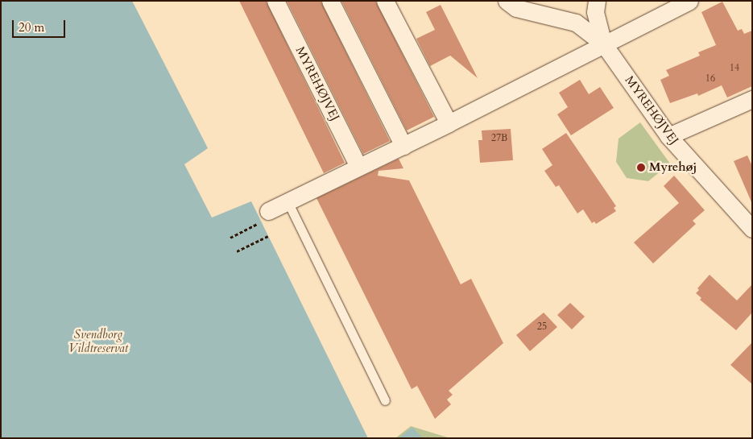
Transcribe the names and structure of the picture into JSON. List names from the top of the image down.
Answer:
{
  "streets": {
    "street": ["MYREHØJVEJ"]
  },
  "parks": ["Svendborg Vildtreservat"],
  "places": ["Myrehøj"],
  "house_numbers": [
    "14",
    "16",
    "27B",
    "25"
  ],
  "scale_bar": "20 m"
}
